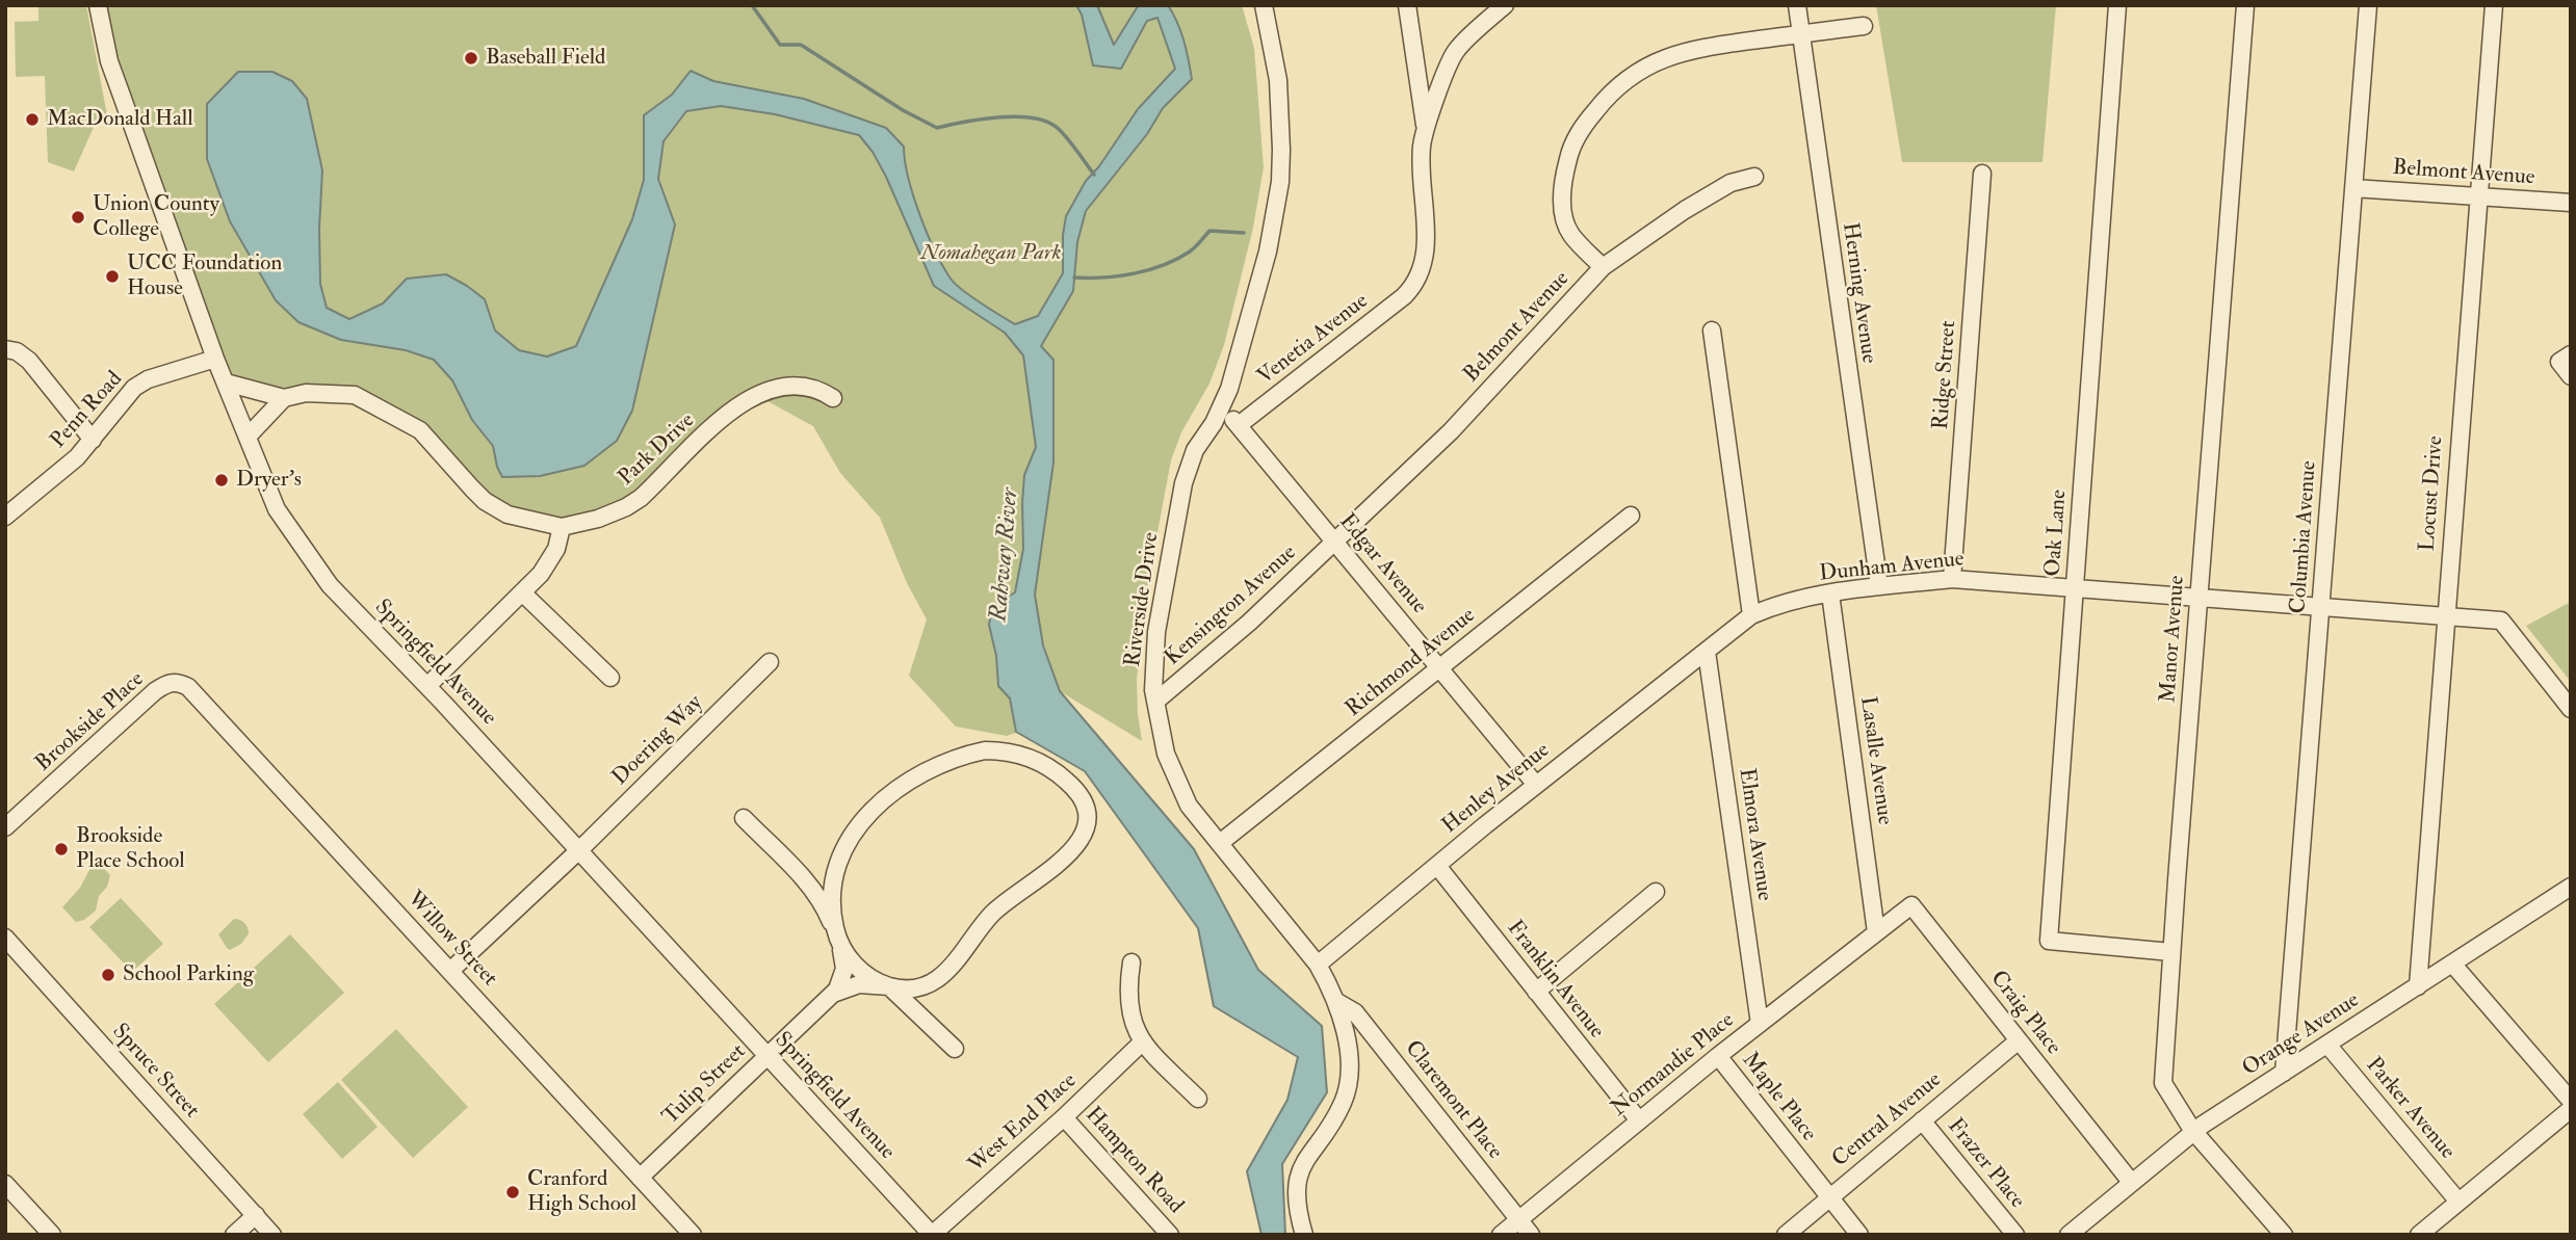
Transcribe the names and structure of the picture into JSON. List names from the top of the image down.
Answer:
{
  "streets": {
    "street": [
      "Belmont Avenue",
      "Herning Avenue",
      "Venetia Avenue",
      "Ridge Street",
      "Penn Road",
      "Park Drive",
      "Locust Drive",
      "Oak Lane",
      "Columbia Avenue",
      "Edgar Avenue",
      "Dunham Avenue",
      "Riverside Drive",
      "Kensington Avenue",
      "Manor Avenue",
      "Springfield Avenue",
      "Richmond Avenue",
      "Brookside Place",
      "Doering Way",
      "Lasalle Avenue",
      "Henley Avenue",
      "Elmora Avenue",
      "Willow Street",
      "Franklin Avenue",
      "Craig Place",
      "Orange Avenue",
      "Normandie Place",
      "Spruce Street",
      "Tulip Street",
      "Maple Place",
      "Claremont Place",
      "Parker Avenue",
      "Central Avenue",
      "West End Place",
      "Hampton Road",
      "Frazer Place"
    ]
  },
  "crossings": [
    ["Belmont Avenue", "Locust Drive"],
    ["Belmont Avenue", "Columbia Avenue"],
    ["Belmont Avenue", "Edgar Avenue"],
    ["Belmont Avenue", "Kensington Avenue"],
    ["Herning Avenue", "Dunham Avenue"],
    ["Venetia Avenue", "Edgar Avenue"],
    ["Ridge Street", "Dunham Avenue"],
    ["Penn Road", "Springfield Avenue"],
    ["Park Drive", "Springfield Avenue"],
    ["Locust Drive", "Dunham Avenue"],
    ["Locust Drive", "Orange Avenue"],
    ["Oak Lane", "Dunham Avenue"],
    ["Oak Lane", "Manor Avenue"],
    ["Columbia Avenue", "Dunham Avenue"],
    ["Columbia Avenue", "Orange Avenue"],
    ["Edgar Avenue", "Riverside Drive"],
    ["Edgar Avenue", "Kensington Avenue"],
    ["Edgar Avenue", "Richmond Avenue"],
    ["Edgar Avenue", "Henley Avenue"],
    ["Dunham Avenue", "Manor Avenue"],
    ["Dunham Avenue", "Lasalle Avenue"],
    ["Dunham Avenue", "Henley Avenue"],
    ["Dunham Avenue", "Elmora Avenue"],
    ["Riverside Drive", "Kensington Avenue"],
    ["Riverside Drive", "Richmond Avenue"],
    ["Riverside Drive", "Henley Avenue"],
    ["Riverside Drive", "Claremont Place"],
    ["Manor Avenue", "Orange Avenue"],
    ["Springfield Avenue", "Doering Way"],
    ["Springfield Avenue", "Tulip Street"],
    ["Springfield Avenue", "West End Place"],
    ["Brookside Place", "Willow Street"],
    ["Doering Way", "Willow Street"],
    ["Lasalle Avenue", "Craig Place"],
    ["Lasalle Avenue", "Normandie Place"],
    ["Henley Avenue", "Elmora Avenue"],
    ["Henley Avenue", "Franklin Avenue"],
    ["Elmora Avenue", "Normandie Place"],
    ["Willow Street", "Tulip Street"],
    ["Franklin Avenue", "Normandie Place"],
    ["Craig Place", "Orange Avenue"],
    ["Craig Place", "Normandie Place"],
    ["Craig Place", "Central Avenue"],
    ["Orange Avenue", "Parker Avenue"],
    ["Normandie Place", "Maple Place"],
    ["Normandie Place", "Claremont Place"],
    ["Maple Place", "Central Avenue"],
    ["Central Avenue", "Frazer Place"],
    ["West End Place", "Hampton Road"]
  ],
  "water": ["Rahway River"],
  "parks": ["Nomahegan Park"],
  "places": [
    "Baseball Field",
    "MacDonald Hall",
    "Union County College",
    "UCC Foundation House",
    "Dryer's",
    "Brookside Place School",
    "School Parking",
    "Cranford High School"
  ]
}
